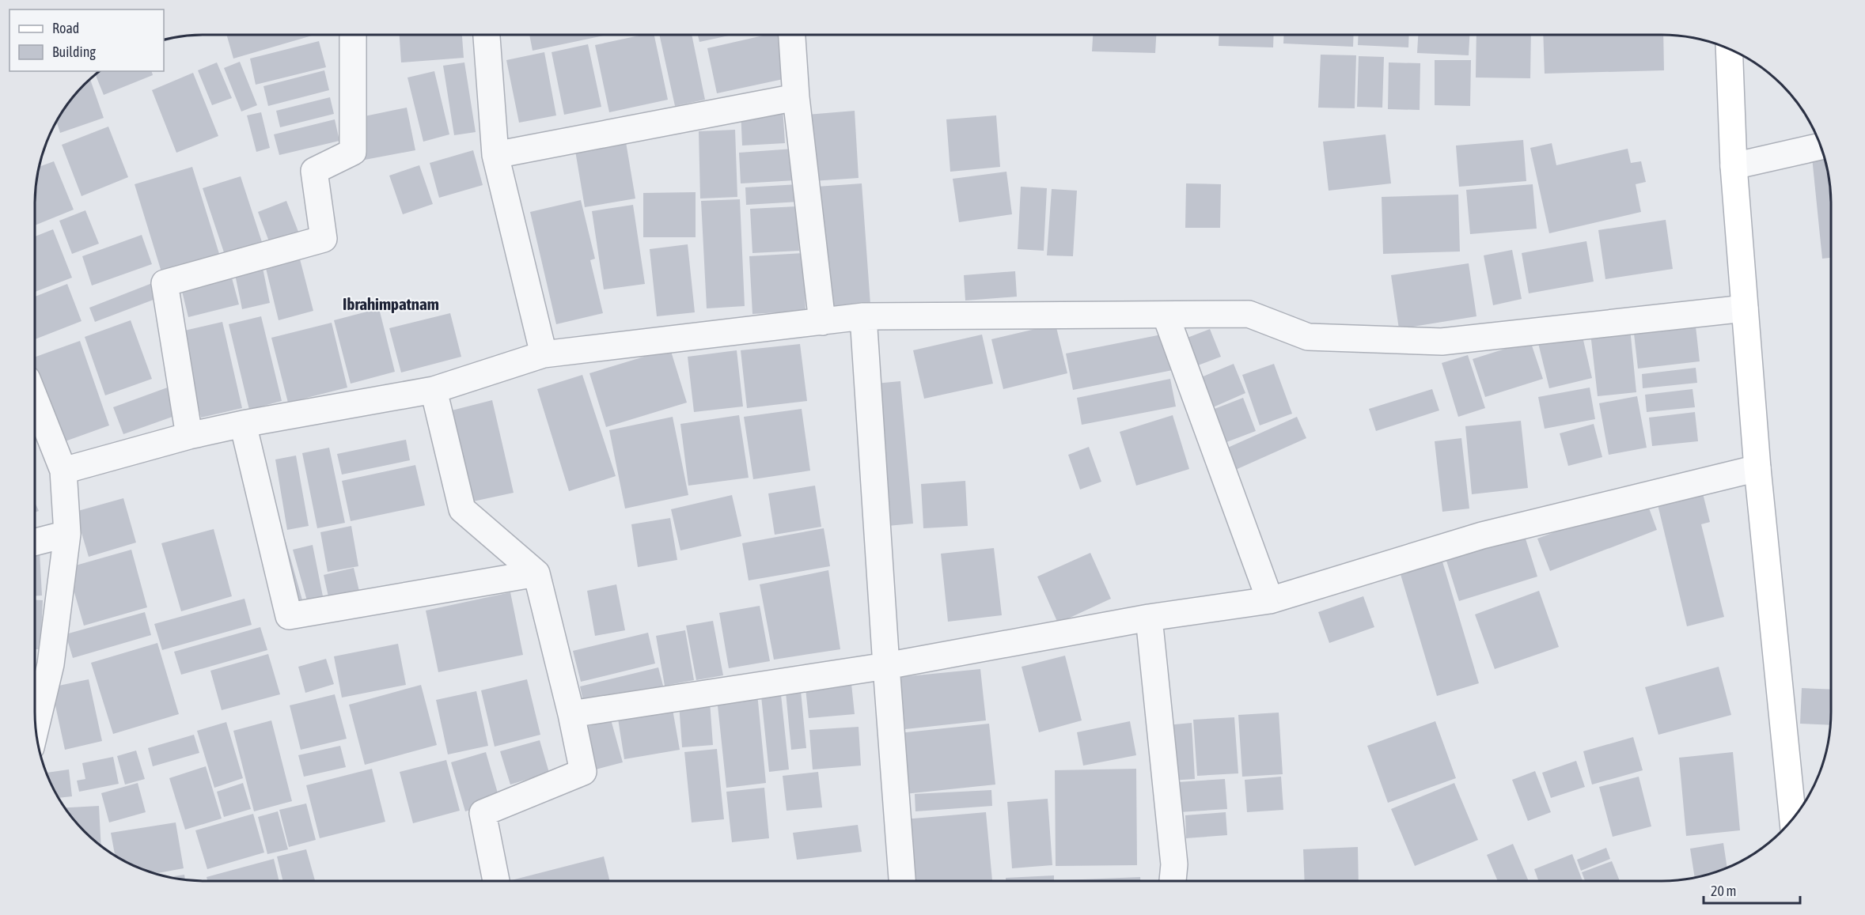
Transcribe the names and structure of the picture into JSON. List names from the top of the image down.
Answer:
{
  "districts": ["Ibrahimpatnam"],
  "legend": ["Road", "Building"],
  "scale_bar": "20 m"
}
